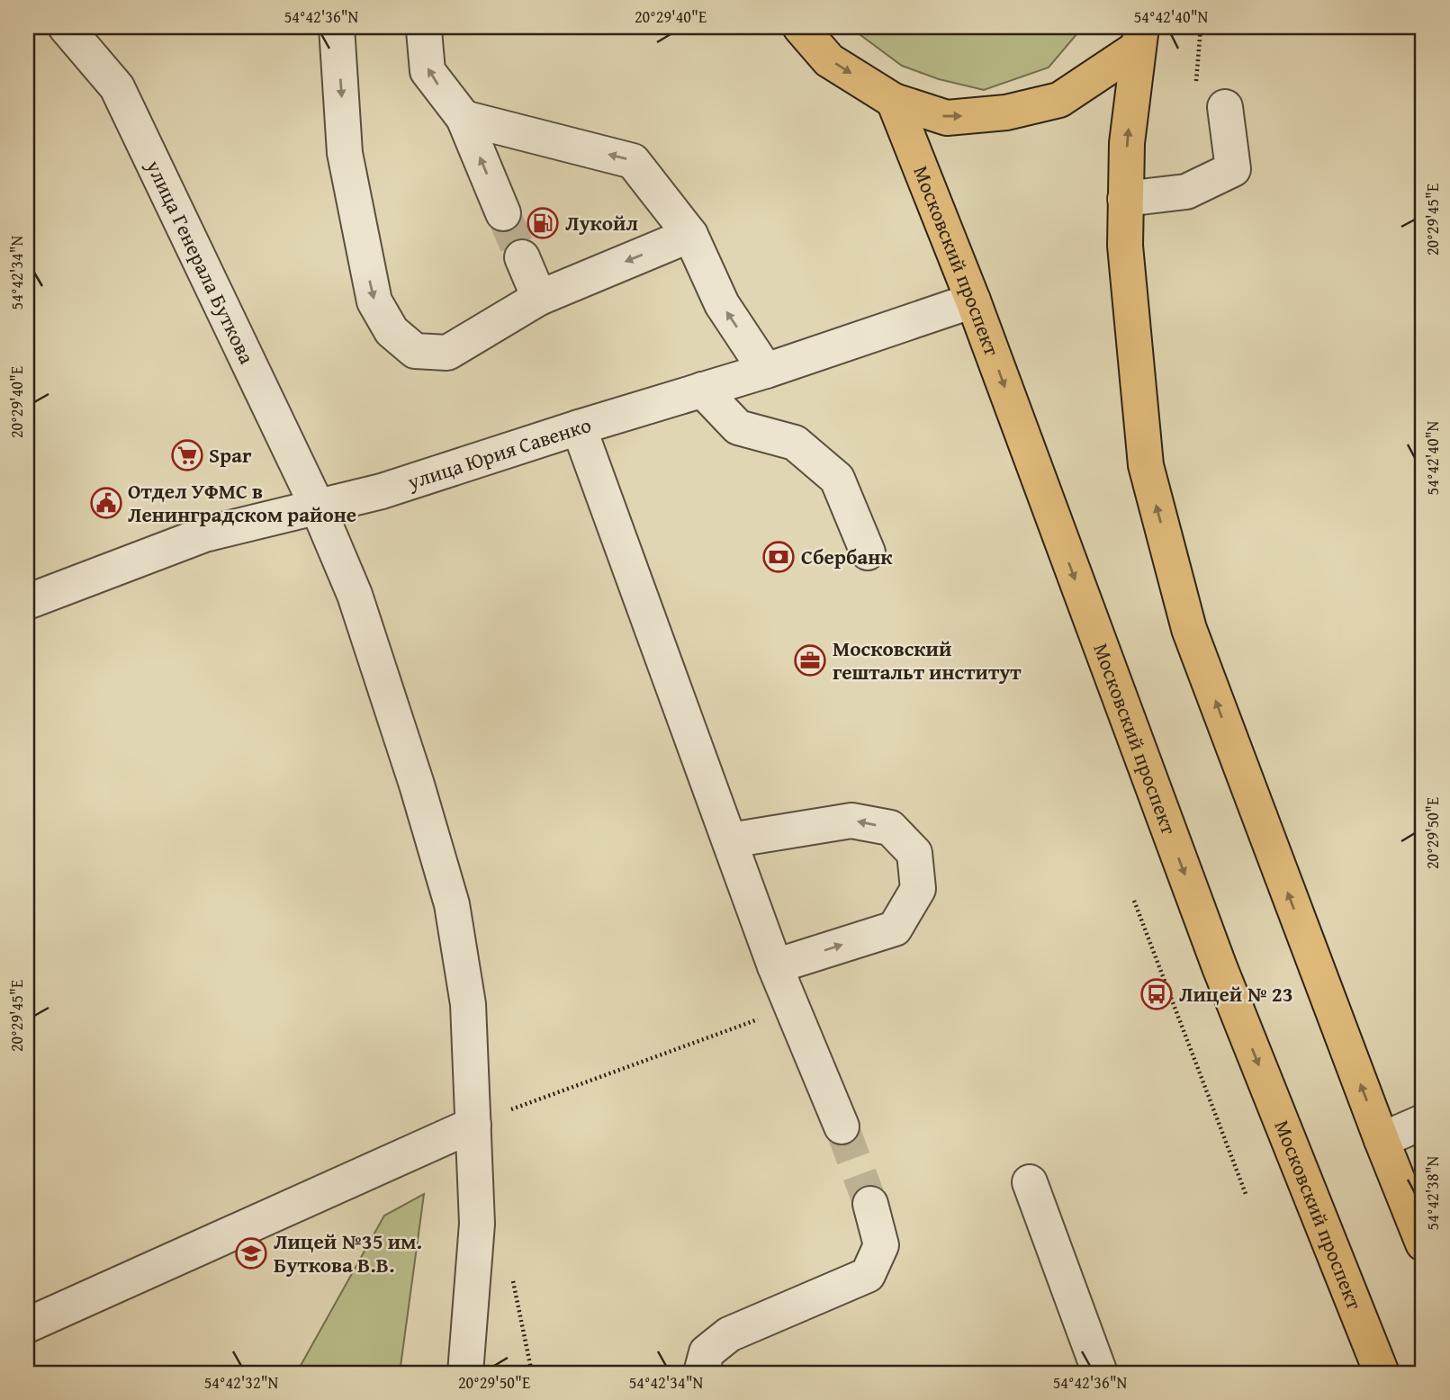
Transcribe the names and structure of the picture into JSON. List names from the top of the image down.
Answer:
{
  "streets": {
    "main road": ["Московский проспект"],
    "street": ["улица Генерала Буткова", "улица Юрия Савенко"]
  },
  "crossings": [
    ["Московский проспект", "улица Юрия Савенко"],
    ["улица Генерала Буткова", "улица Юрия Савенко"]
  ],
  "places": {
    "fuel station": ["Лукойл"],
    "supermarket": ["Spar"],
    "public building": ["Отдел УФМС в Ленинградском районе"],
    "bank": ["Сбербанк"],
    "office": ["Московский гештальт институт"],
    "bus stop": ["Лицей № 23"],
    "school or university": ["Лицей №35 им. Буткова В.В."]
  },
  "coordinates": [
    "54°42'36\"N",
    "20°29'40\"E",
    "54°42'40\"N",
    "20°29'45\"E",
    "54°42'34\"N",
    "20°29'50\"E",
    "54°42'38\"N",
    "54°42'32\"N"
  ]
}
